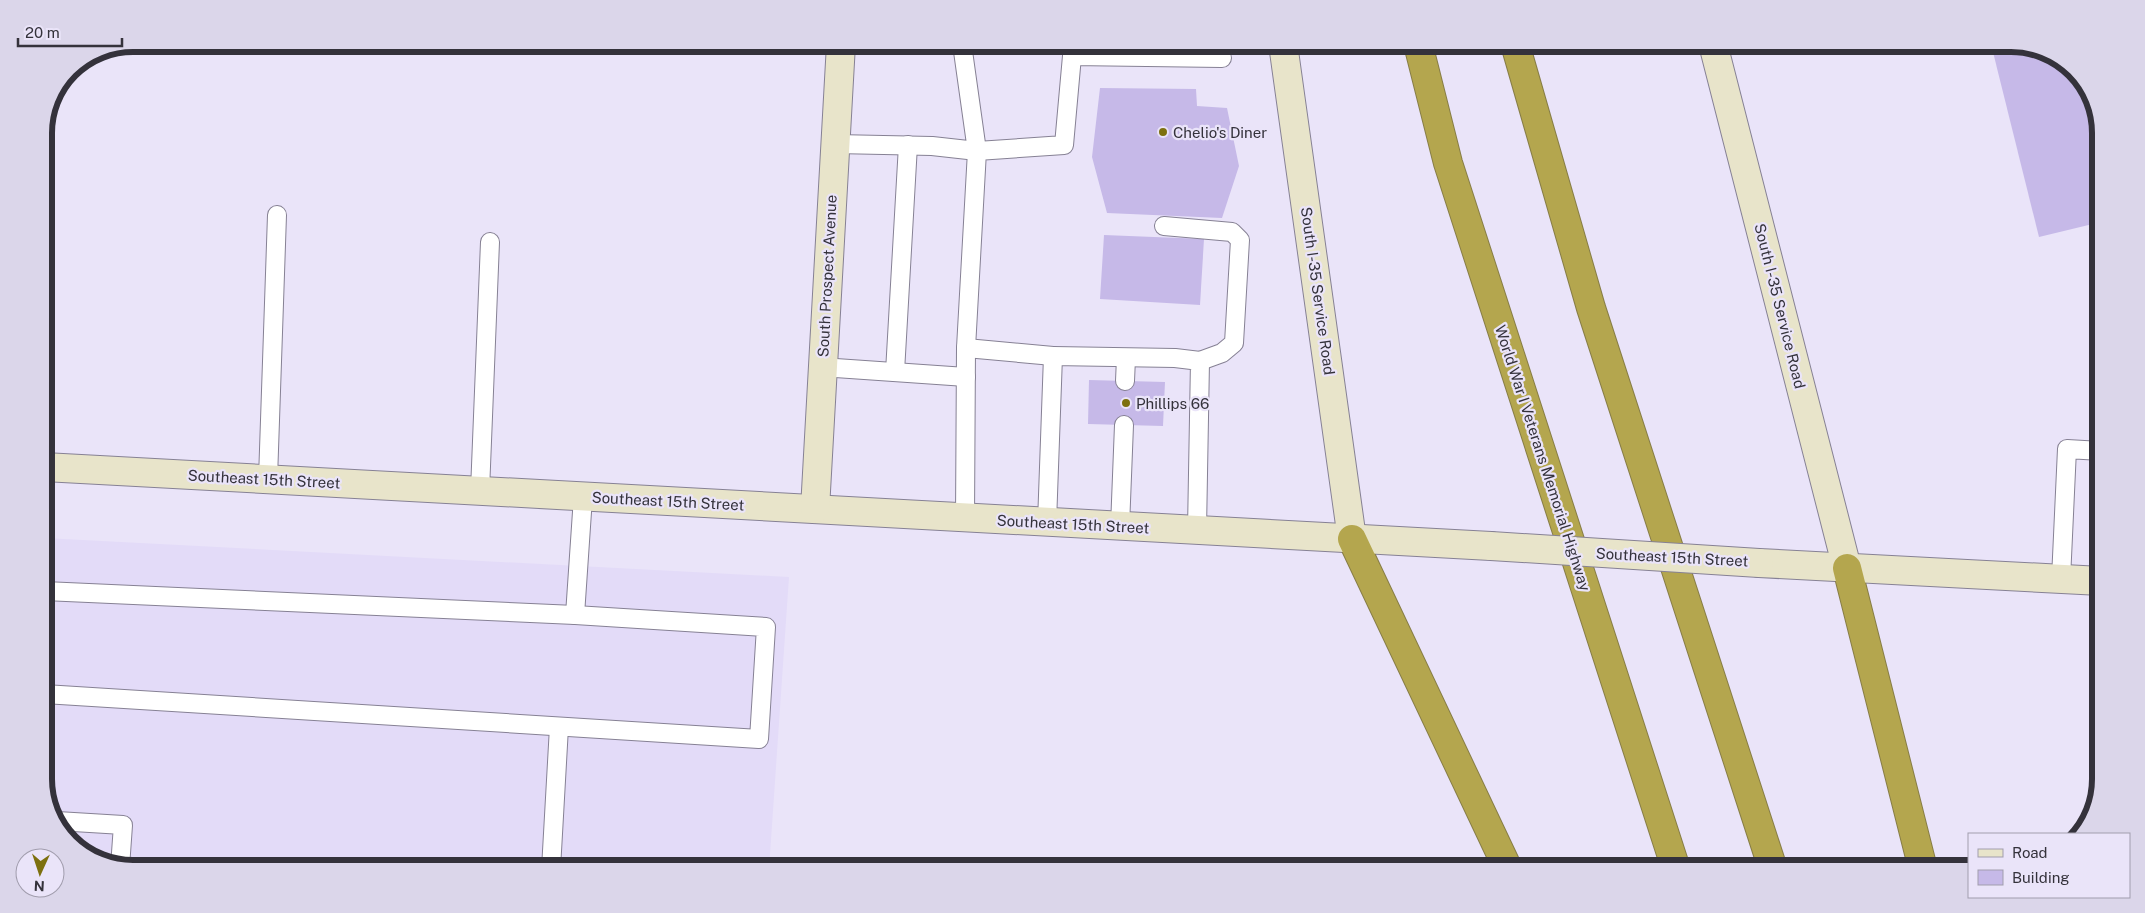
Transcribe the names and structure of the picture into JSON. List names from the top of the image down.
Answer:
{
  "streets": {
    "highway": ["World War I Veterans Memorial Highway"],
    "main road": ["South Prospect Avenue", "South I-35 Service Road", "Southeast 15th Street"]
  },
  "crossings": [
    ["South Prospect Avenue", "Southeast 15th Street"],
    ["South I-35 Service Road", "Southeast 15th Street"]
  ],
  "places": ["Chelio's Diner", "Phillips 66"],
  "legend": ["Road", "Building"],
  "scale_bar": "20 m",
  "north": "bottom"
}
